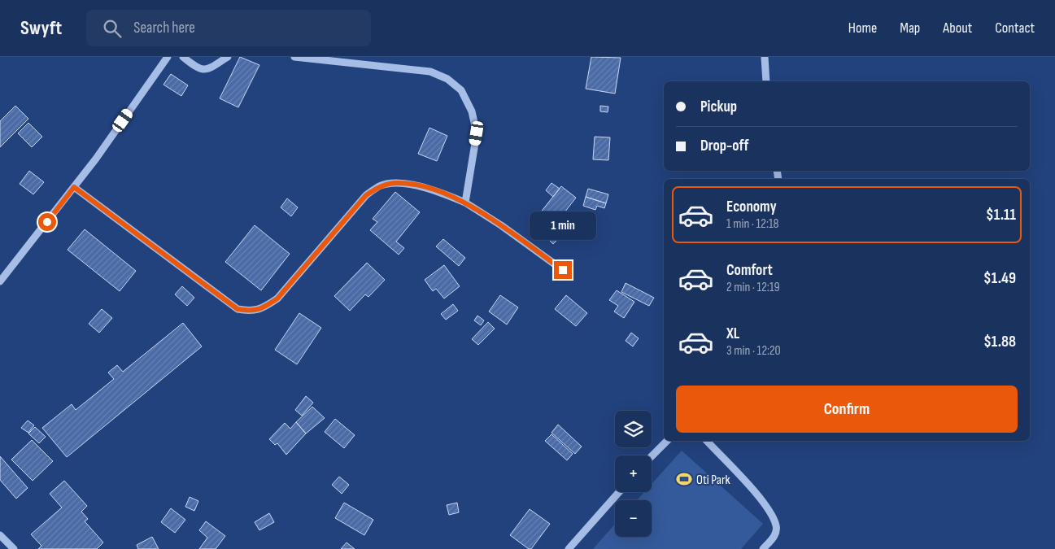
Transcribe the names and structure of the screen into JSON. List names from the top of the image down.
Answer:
{
  "places": {
    "sports": ["Oti Park"]
  },
  "page": {
    "header": "Swyft",
    "search": "Search here",
    "nav": [
      "Home",
      "Map",
      "About",
      "Contact"
    ],
    "banner": ["Pickup", "Drop-off"],
    "list": [
      {
        "name": "Economy",
        "note": "1 min · 12:18",
        "value": "$1.11"
      },
      {
        "name": "Comfort",
        "note": "2 min · 12:19",
        "value": "$1.49"
      },
      {
        "name": "XL",
        "note": "3 min · 12:20",
        "value": "$1.88"
      }
    ],
    "bubble": "1 min",
    "buttons": "Confirm",
    "map_buttons": ["+", "−"]
  }
}
